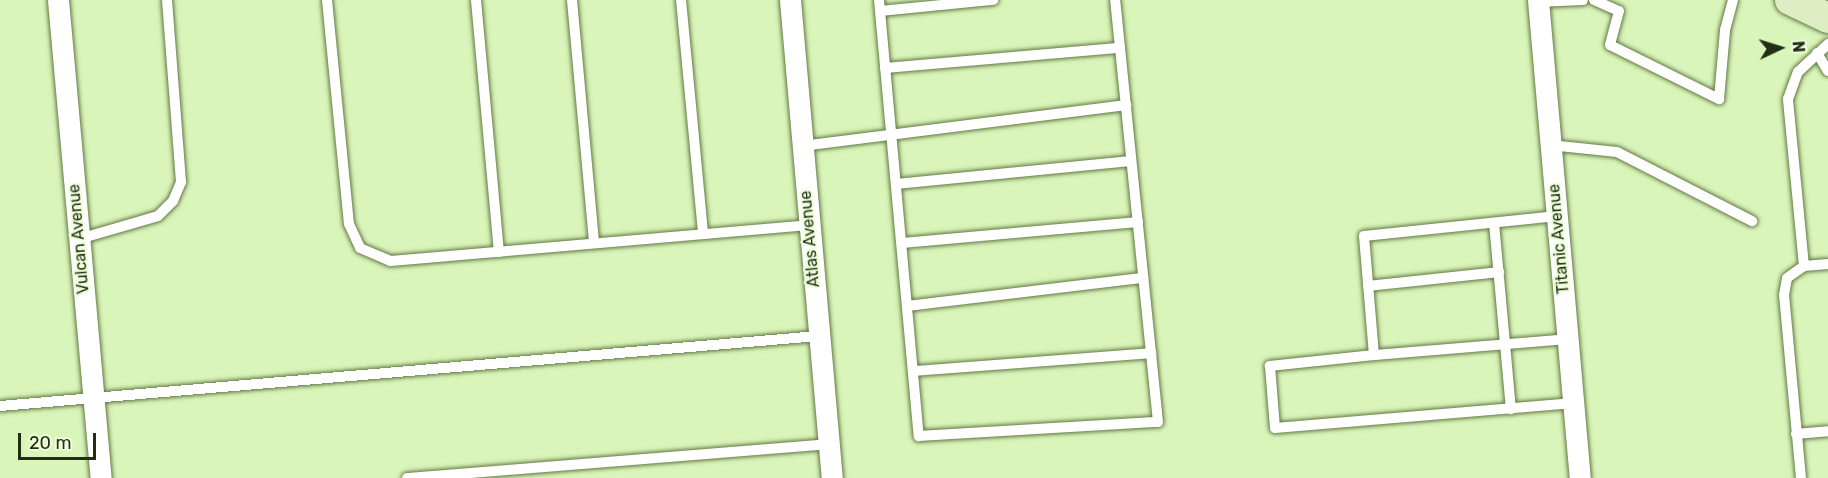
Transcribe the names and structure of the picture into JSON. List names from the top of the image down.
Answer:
{
  "streets": {
    "street": ["Vulcan Avenue", "Atlas Avenue", "Titanic Avenue"]
  },
  "scale_bar": "20 m",
  "north": "right"
}
